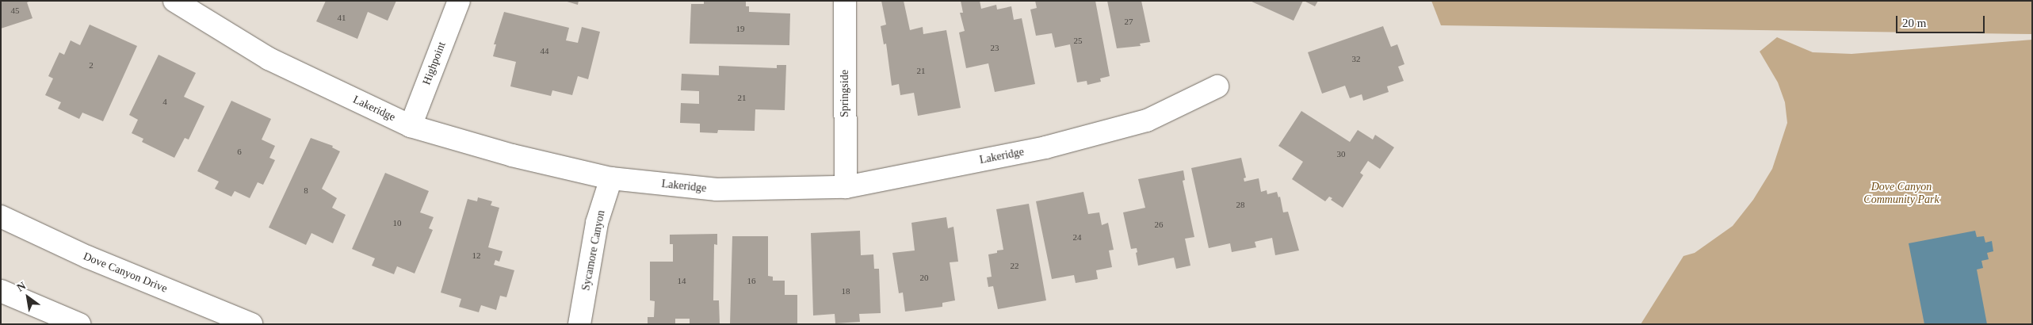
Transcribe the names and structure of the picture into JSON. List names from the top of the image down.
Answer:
{
  "streets": {
    "street": [
      "Highpoint",
      "Springside",
      "Lakeridge",
      "Sycamore Canyon",
      "Dove Canyon Drive"
    ]
  },
  "crossings": [
    ["Highpoint", "Lakeridge"],
    ["Springside", "Lakeridge"],
    ["Lakeridge", "Sycamore Canyon"]
  ],
  "parks": ["Dove Canyon Community Park"],
  "house_numbers": [
    "45",
    "41",
    "27",
    "19",
    "25",
    "23",
    "44",
    "32",
    "2",
    "21",
    "21",
    "4",
    "6",
    "30",
    "8",
    "28",
    "10",
    "26",
    "24",
    "12",
    "22",
    "20",
    "14",
    "16",
    "18"
  ],
  "scale_bar": "20 m",
  "north": "top left"
}
